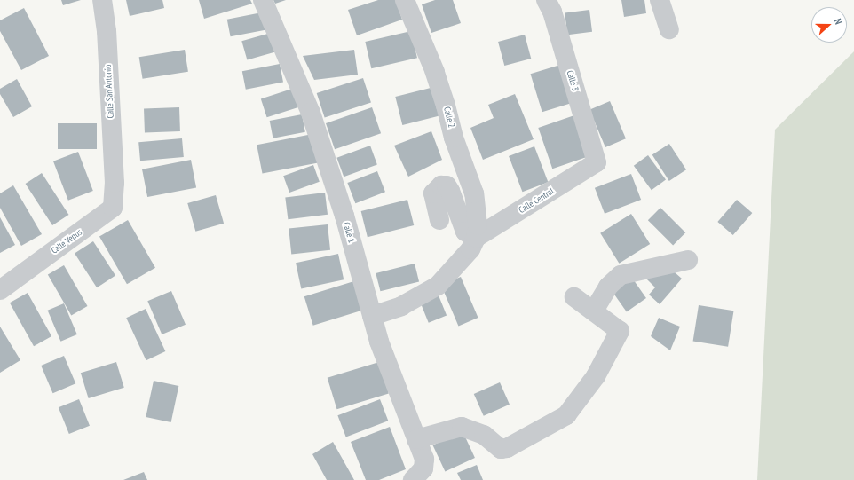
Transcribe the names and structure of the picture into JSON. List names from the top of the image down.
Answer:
{
  "streets": {
    "street": [
      "Calle 3",
      "Calle San Antonio",
      "Calle 2",
      "Calle Central",
      "Calle 1",
      "Calle Venus"
    ]
  },
  "crossings": [
    ["Calle 3", "Calle Central"],
    ["Calle San Antonio", "Calle Venus"],
    ["Calle 2", "Calle Central"]
  ],
  "north": "right"
}
